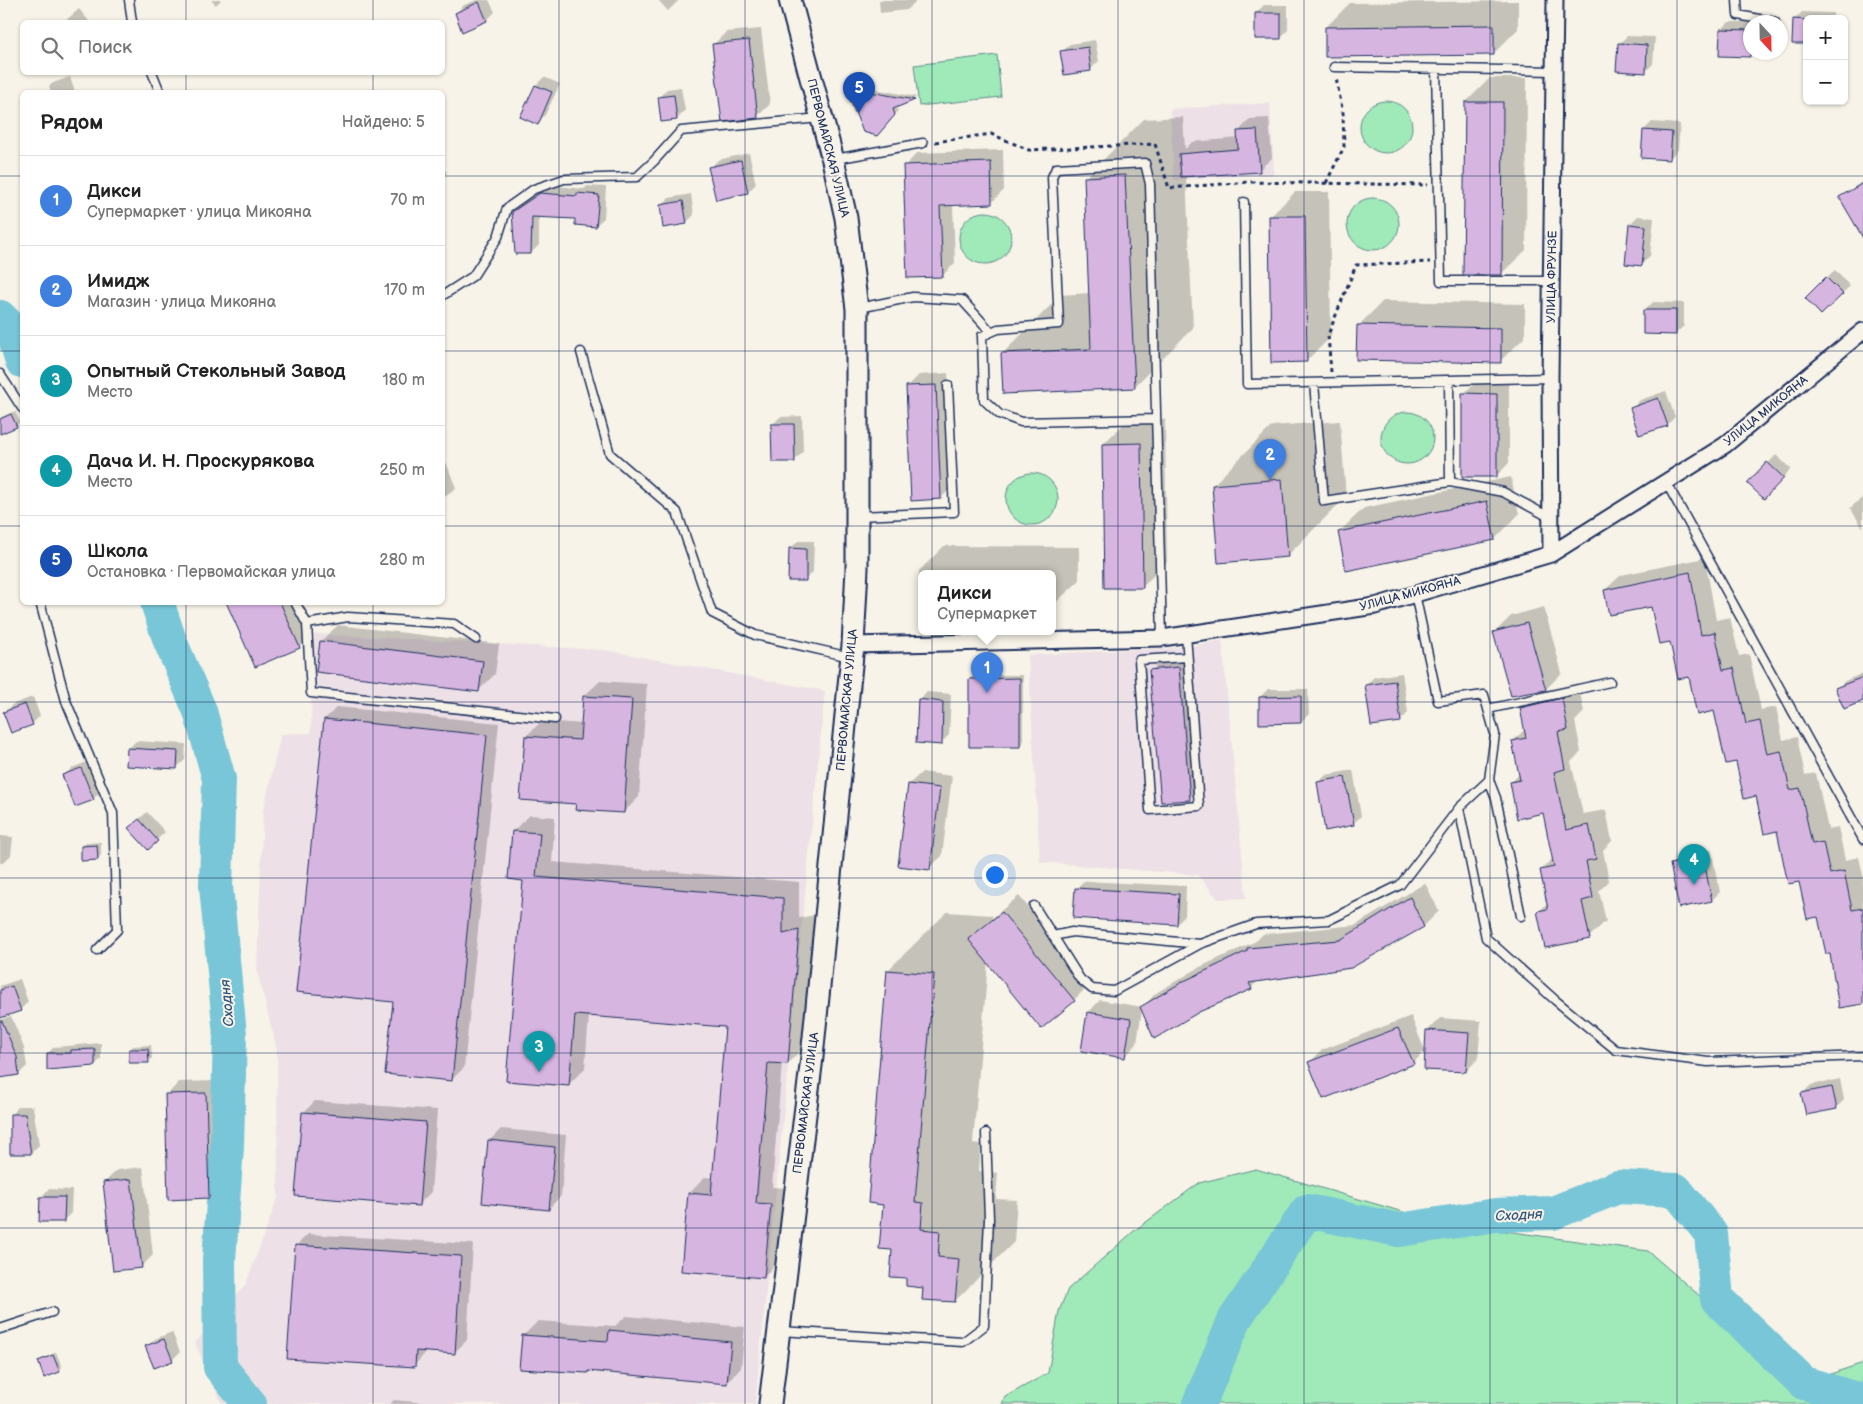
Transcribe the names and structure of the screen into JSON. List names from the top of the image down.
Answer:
{
  "streets": {
    "main road": ["ПЕРВОМАЙСКАЯ УЛИЦА"],
    "street": ["УЛИЦА ФРУНЗЕ", "УЛИЦА МИКОЯНА"]
  },
  "crossings": [
    ["ПЕРВОМАЙСКАЯ УЛИЦА", "УЛИЦА МИКОЯНА"],
    ["УЛИЦА ФРУНЗЕ", "УЛИЦА МИКОЯНА"]
  ],
  "water": ["Сходня"],
  "north": "bottom",
  "page": {
    "map_buttons": ["+", "−"],
    "search": "Поиск",
    "pins": [
      "5",
      "2",
      "1",
      "4",
      "3"
    ],
    "heading": ["Рядом", "Найдено: 5"],
    "list": [
      {
        "mark": "1",
        "name": "Дикси",
        "note": "Супермаркет · улица Микояна",
        "value": "70 m"
      },
      {
        "mark": "2",
        "name": "Имидж",
        "note": "Магазин · улица Микояна",
        "value": "170 m"
      },
      {
        "mark": "3",
        "name": "Опытный Стекольный Завод",
        "note": "Место",
        "value": "180 m"
      },
      {
        "mark": "4",
        "name": "Дача И. Н. Проскурякова",
        "note": "Место",
        "value": "250 m"
      },
      {
        "mark": "5",
        "name": "Школа",
        "note": "Остановка · Первомайская улица",
        "value": "280 m"
      }
    ],
    "popup": ["Дикси", "Супермаркет"]
  }
}
